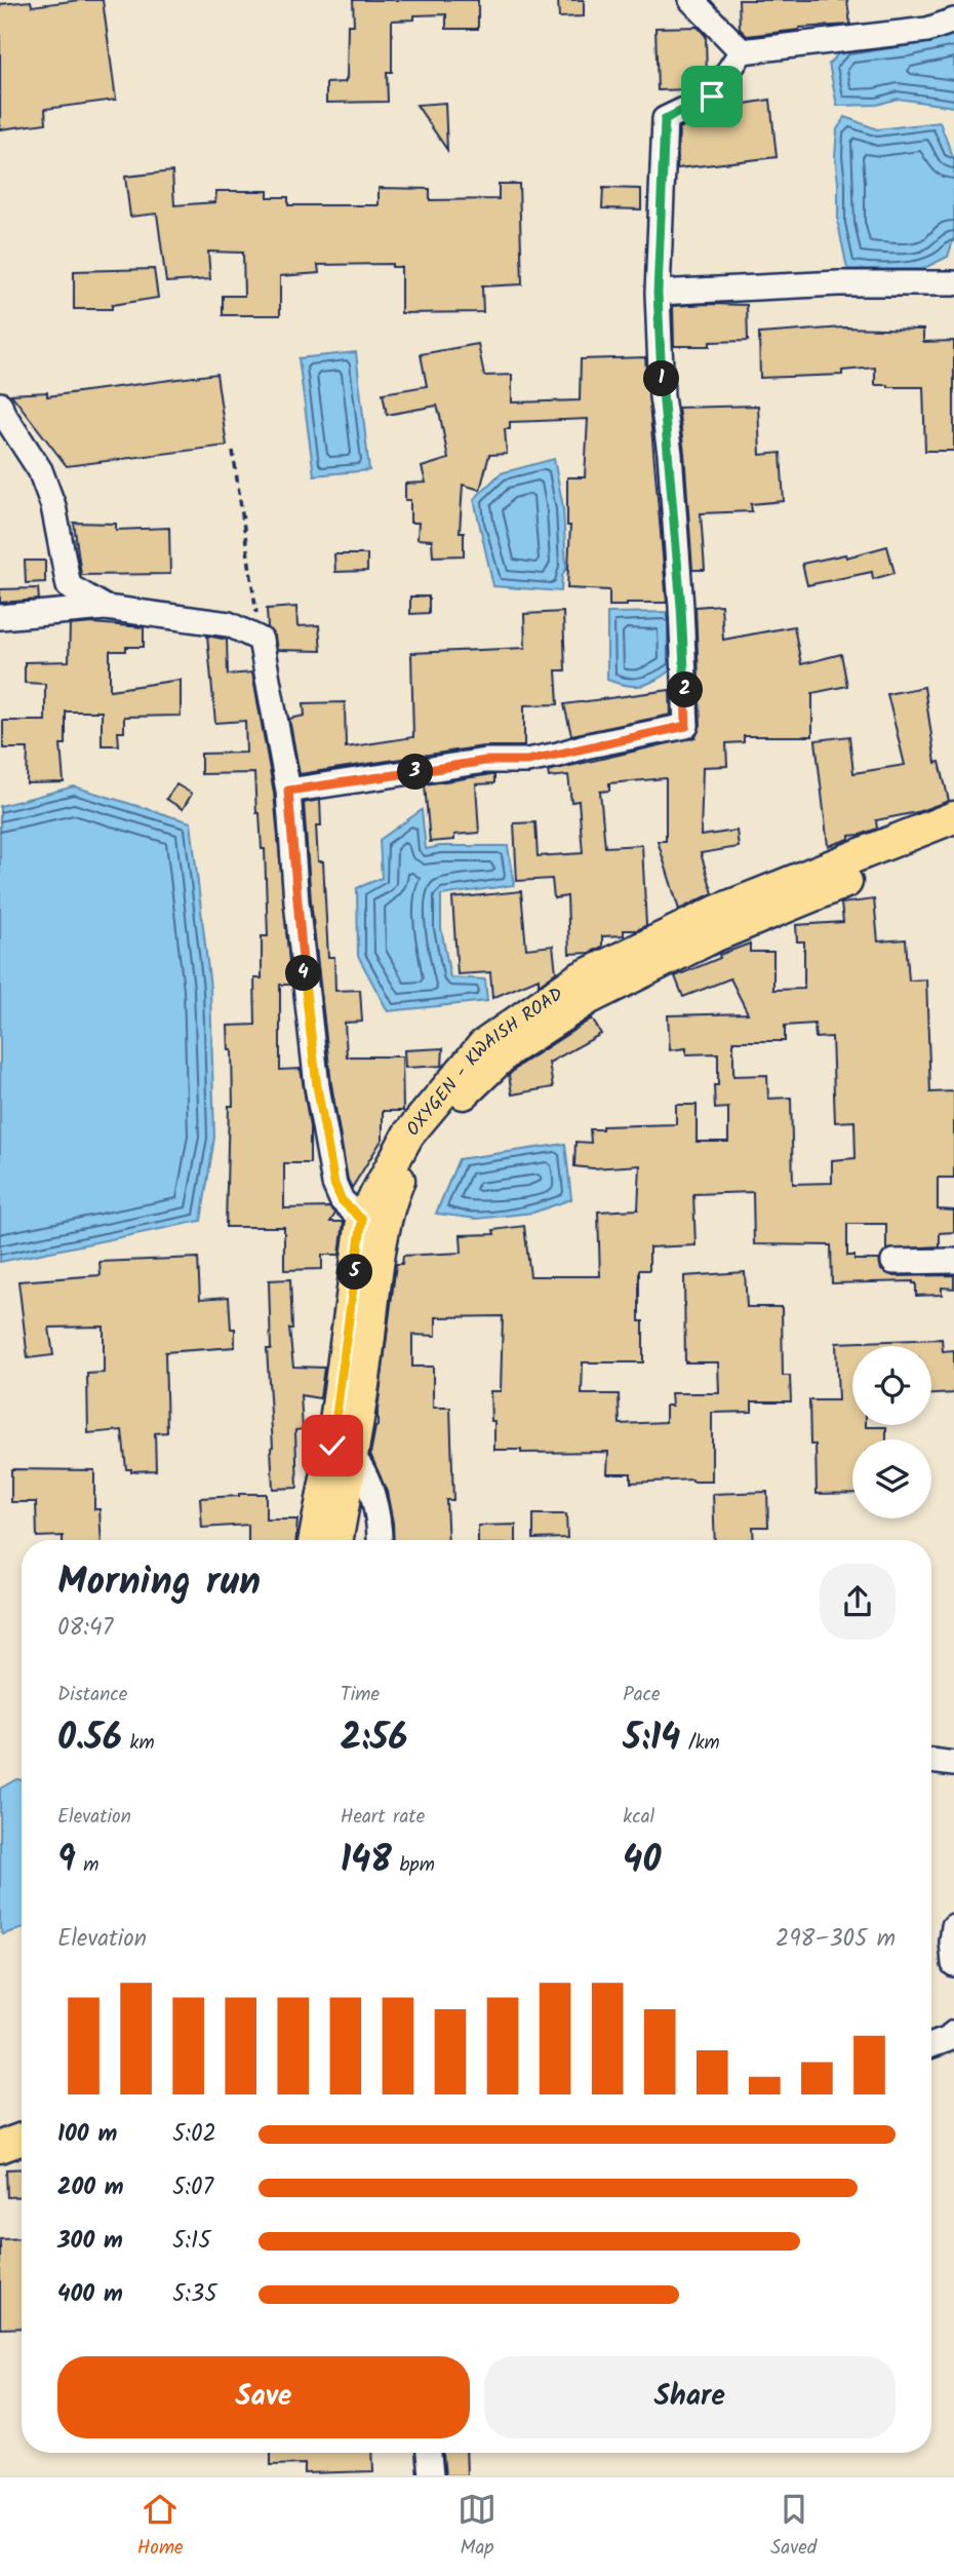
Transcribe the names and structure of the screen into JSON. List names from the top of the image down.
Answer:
{
  "streets": {
    "main road": ["OXYGEN - KWAISH ROAD"]
  },
  "page": {
    "pins": [
      "1",
      "2",
      "3",
      "4",
      "5"
    ],
    "heading": ["Morning run", "08:47"],
    "stats": [
      ["Distance", "0.56 km"],
      ["Time", "2:56"],
      ["Pace", "5:14 /km"],
      ["Elevation", "9 m"],
      ["Heart rate", "148 bpm"],
      ["kcal", "40"]
    ],
    "chart": ["Elevation", "298–305 m"],
    "list": [
      {
        "name": "100 m",
        "note": "5:02"
      },
      {
        "name": "200 m",
        "note": "5:07"
      },
      {
        "name": "300 m",
        "note": "5:15"
      },
      {
        "name": "400 m",
        "note": "5:35"
      }
    ],
    "buttons": ["Save", "Share"],
    "tabs": ["Home", "Map", "Saved"]
  }
}
